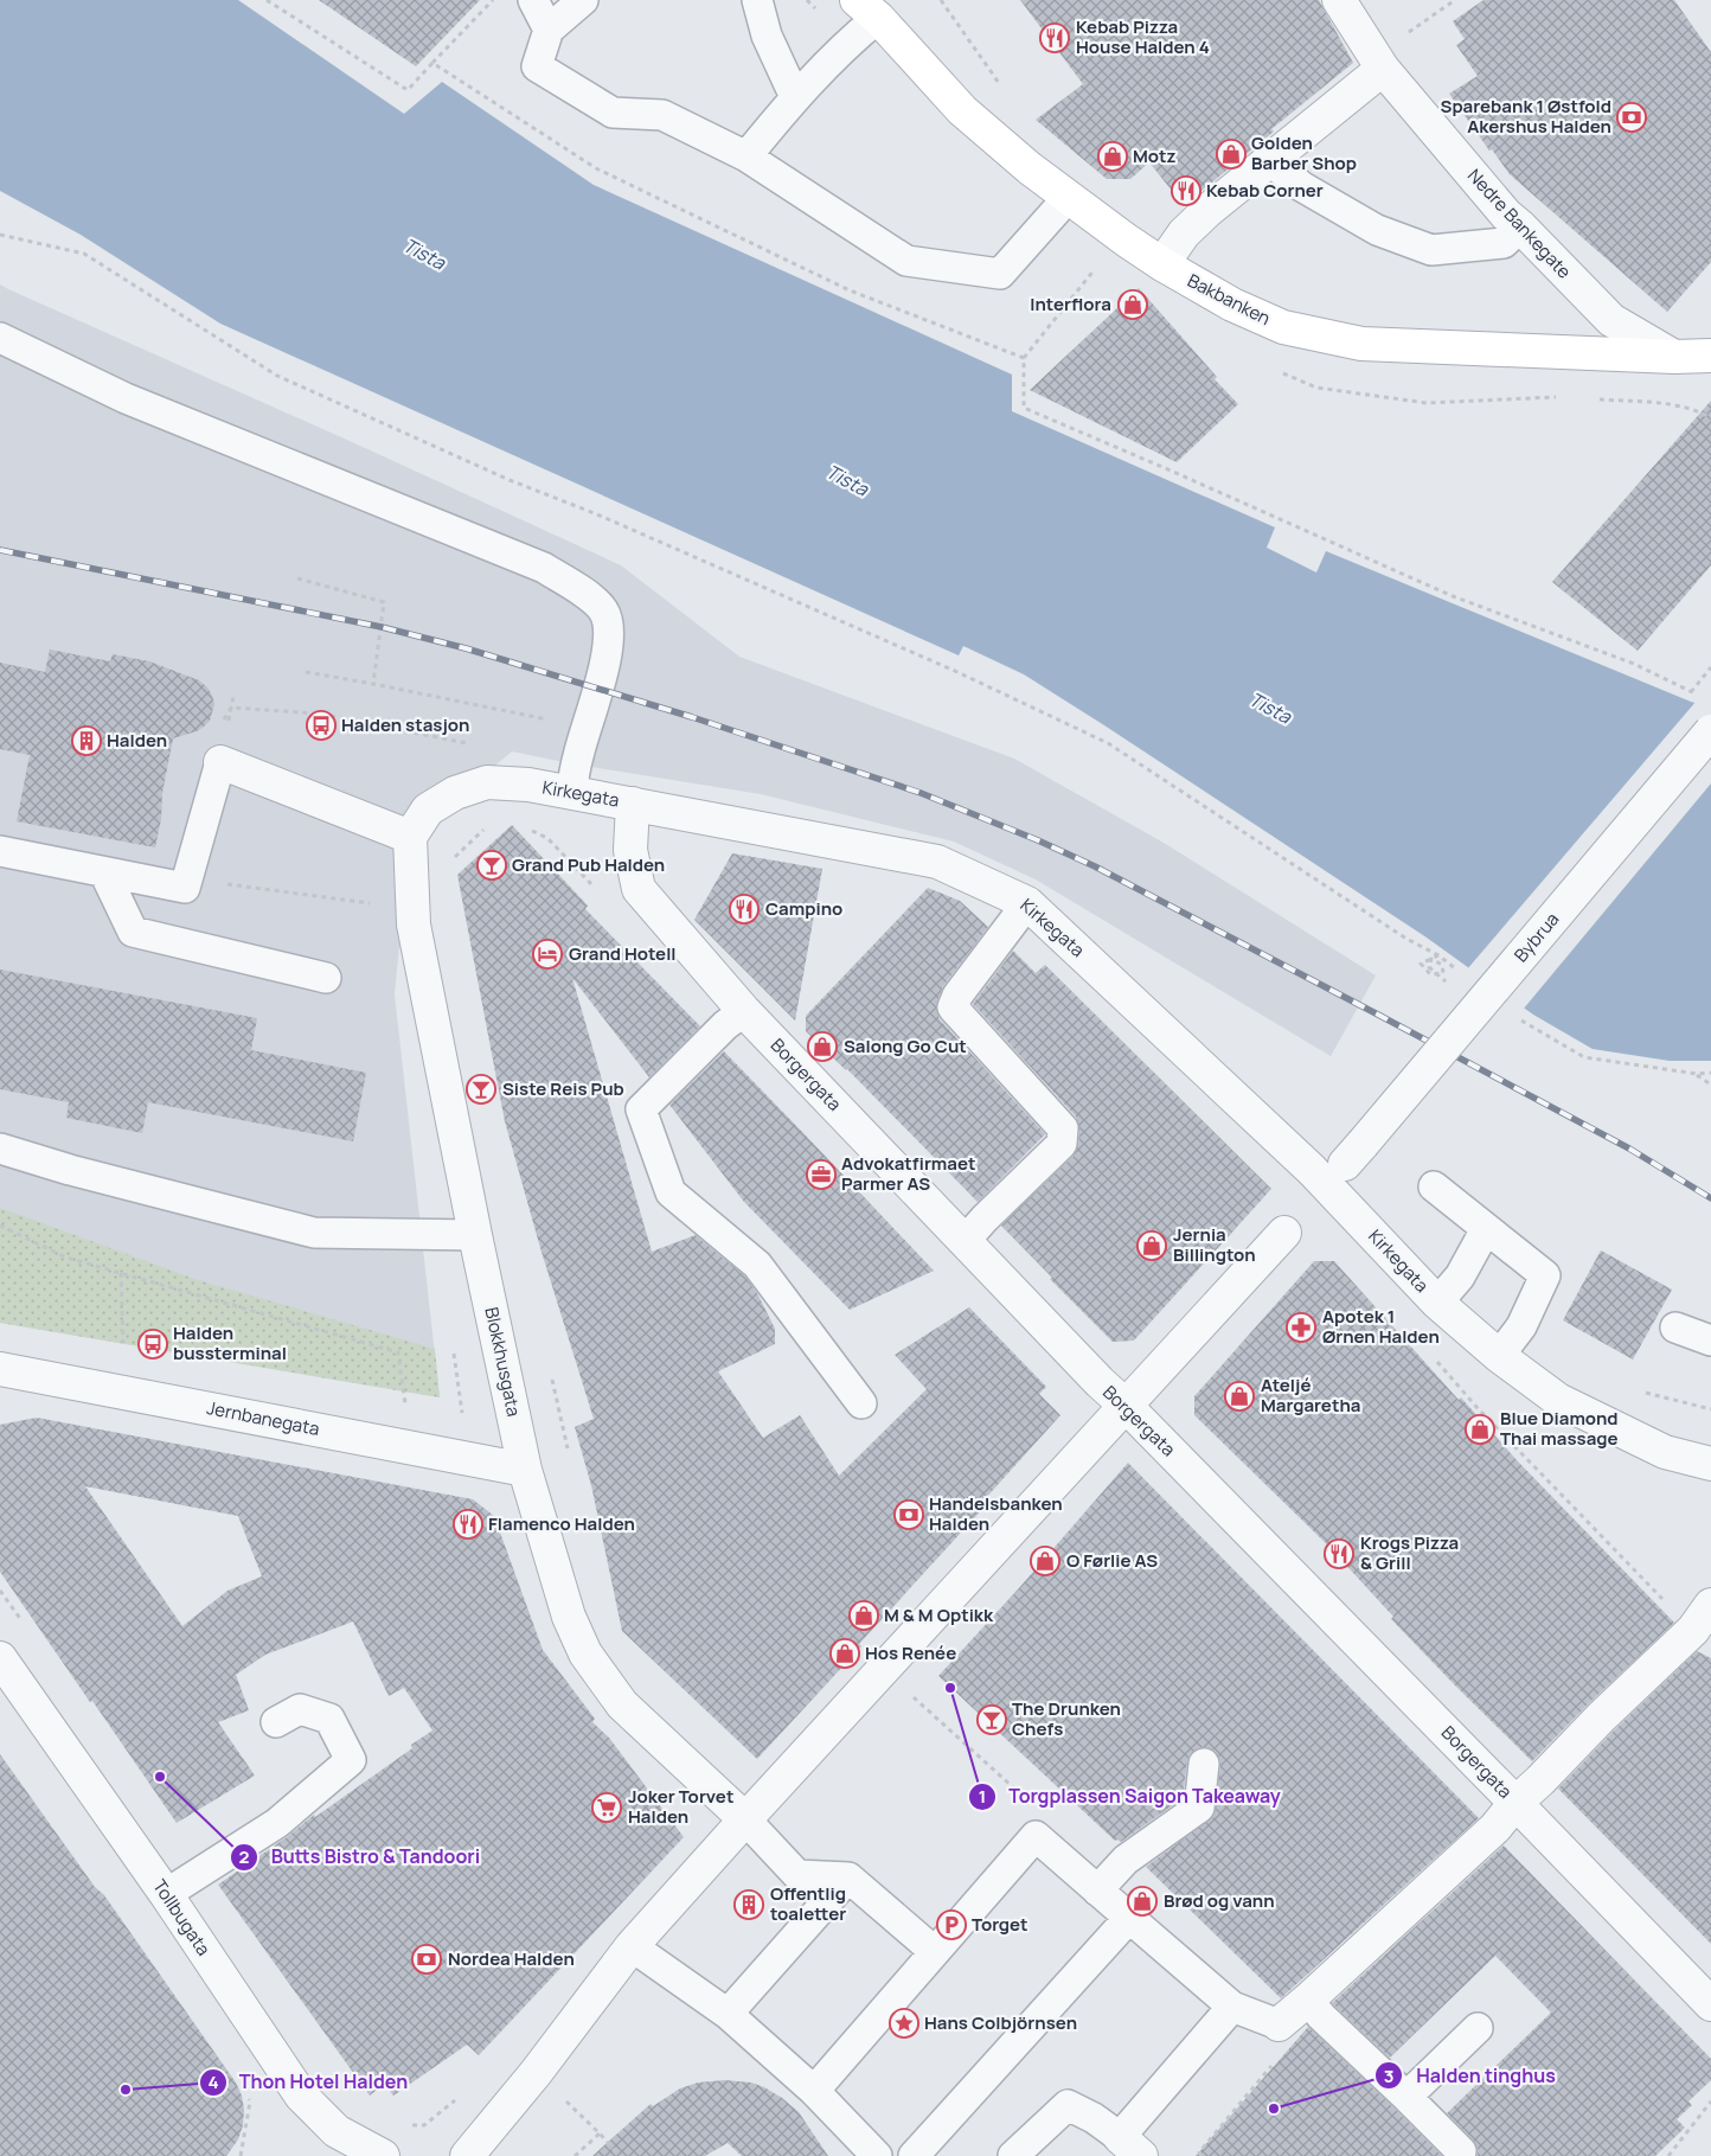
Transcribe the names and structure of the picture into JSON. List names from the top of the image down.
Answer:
{
  "streets": {
    "street": [
      "Nedre Bankegate",
      "Bakbanken",
      "Kirkegata",
      "Bybrua",
      "Borgergata",
      "Blokkhusgata",
      "Jernbanegata",
      "Tollbugata"
    ]
  },
  "crossings": [
    ["Nedre Bankegate", "Bakbanken"],
    ["Kirkegata", "Borgergata"],
    ["Kirkegata", "Blokkhusgata"],
    ["Blokkhusgata", "Jernbanegata"]
  ],
  "water": ["Tista"],
  "places": {
    "restaurant": [
      "Kebab Pizza House Halden 4",
      "Kebab Corner",
      "Campino",
      "Flamenco Halden",
      "Krogs Pizza & Grill"
    ],
    "bank": ["Sparebank 1 Østfold Akershus Halden", "Handelsbanken Halden", "Nordea Halden"],
    "shop": [
      "Golden Barber Shop",
      "Motz",
      "Interflora",
      "Salong Go Cut",
      "Jernia Billington",
      "Ateljé Margaretha",
      "Blue Diamond Thai massage",
      "O Førlie AS",
      "M & M Optikk",
      "Hos Renée",
      "Brød og vann"
    ],
    "bus stop": ["Halden stasjon", "Halden bussterminal"],
    "building": ["Halden", "Offentlig toaletter"],
    "bar": ["Grand Pub Halden", "Siste Reis Pub", "The Drunken Chefs"],
    "hotel": ["Grand Hotell"],
    "office": ["Advokatfirmaet Parmer AS"],
    "pharmacy": ["Apotek 1 Ørnen Halden"],
    "other": [
      "Torgplassen Saigon Takeaway",
      "Butts Bistro & Tandoori",
      "Thon Hotel Halden",
      "Halden tinghus"
    ],
    "supermarket": ["Joker Torvet Halden"],
    "parking": ["Torget"],
    "place": ["Hans Colbjörnsen"]
  }
}
